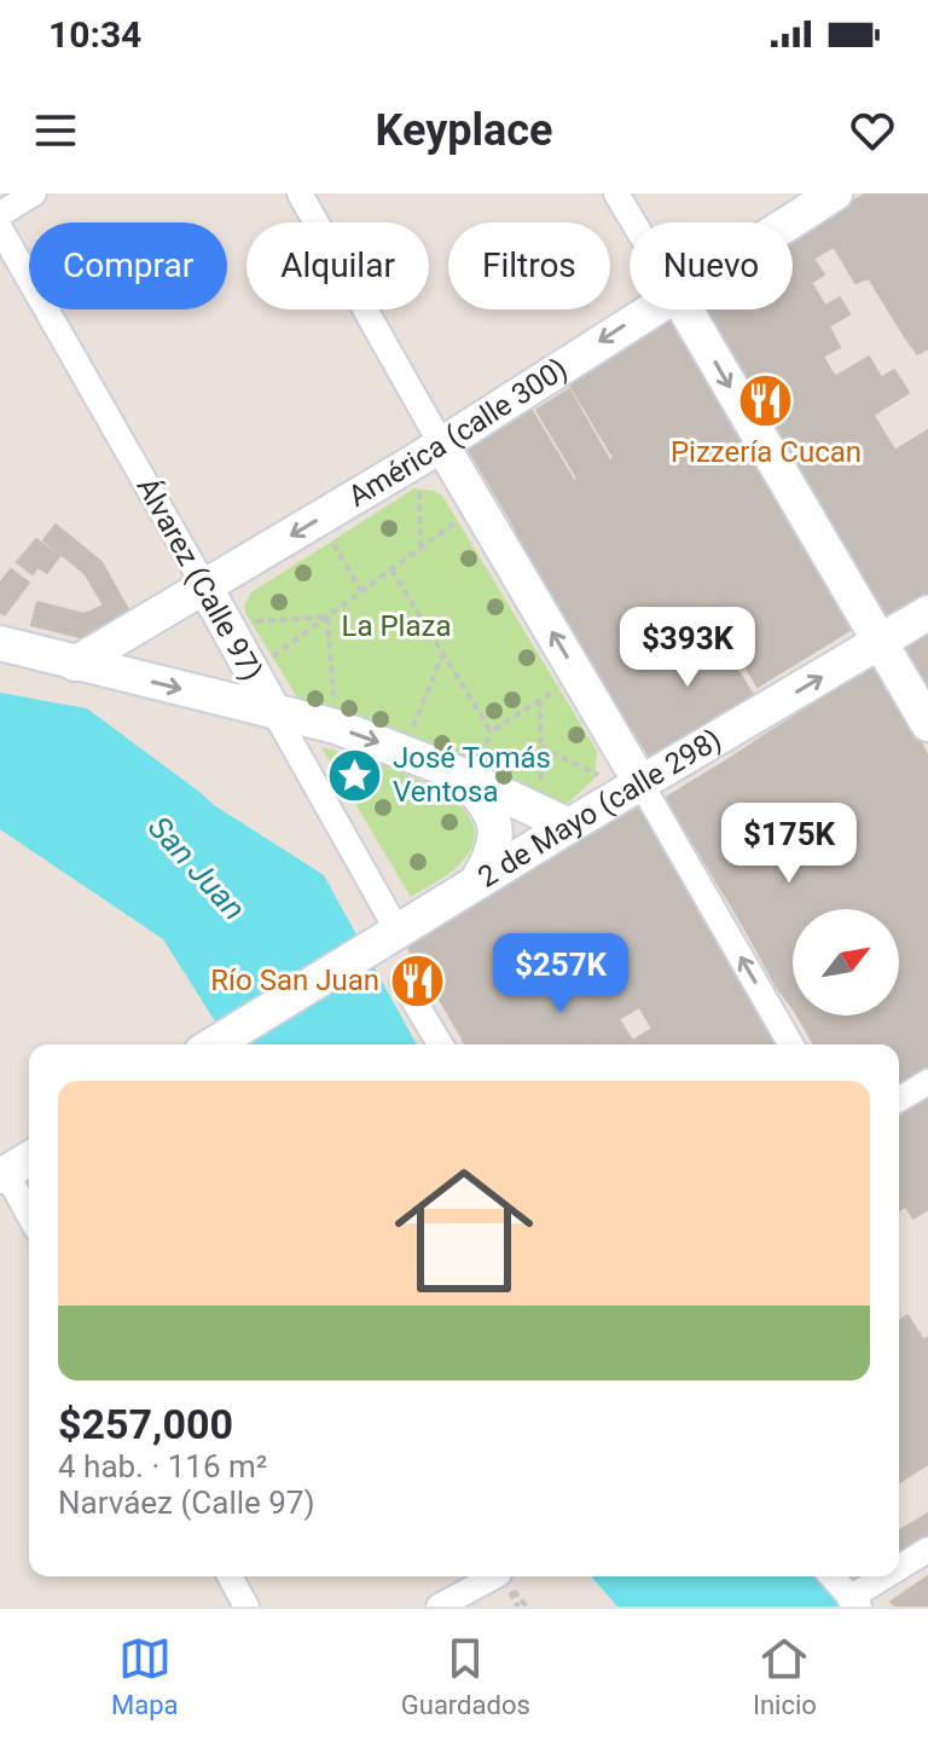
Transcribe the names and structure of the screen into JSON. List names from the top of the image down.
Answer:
{
  "streets": {
    "main road": ["América (calle 300)", "Álvarez (Calle 97)", "2 de Mayo (calle 298)"]
  },
  "crossings": [
    ["América (calle 300)", "Álvarez (Calle 97)"],
    ["Álvarez (Calle 97)", "2 de Mayo (calle 298)"]
  ],
  "one_way": ["América (calle 300)"],
  "water": ["San Juan"],
  "parks": ["La Plaza"],
  "places": {
    "restaurant": ["Pizzería Cucan", "Río San Juan"],
    "place": ["José Tomás Ventosa"]
  },
  "north": "top right",
  "page": {
    "status": "10:34",
    "header": "Keyplace",
    "chip": [
      "Comprar",
      "Alquilar",
      "Filtros",
      "Nuevo"
    ],
    "price": ["$393K", "$175K", "$257K"],
    "list": [
      {
        "name": "$257,000",
        "note": "4 hab. · 116 m² · Narváez (Calle 97)"
      }
    ],
    "tabs": ["Mapa", "Guardados", "Inicio"]
  }
}
